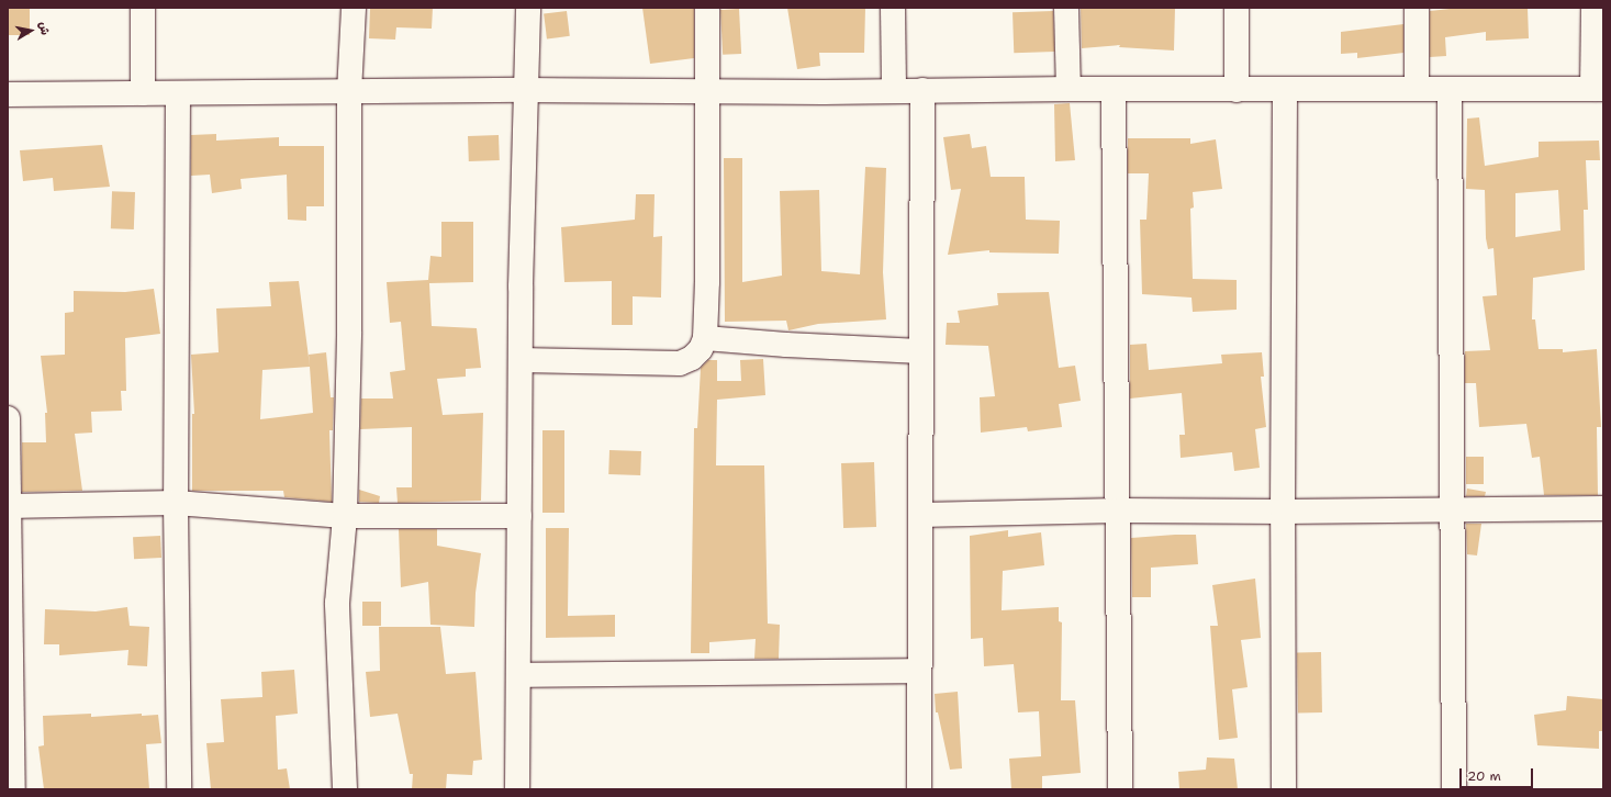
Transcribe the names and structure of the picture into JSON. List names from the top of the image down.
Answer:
{
  "scale_bar": "20 m",
  "north": "right"
}
